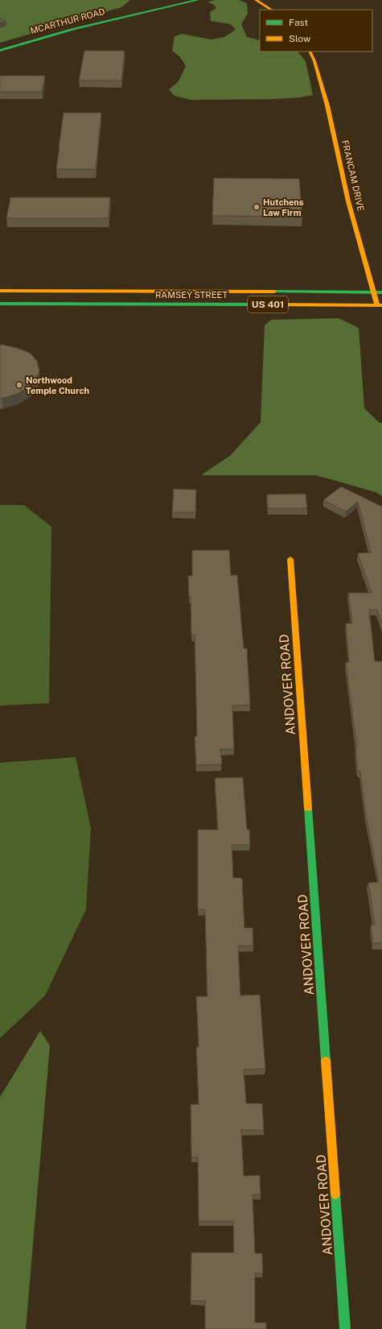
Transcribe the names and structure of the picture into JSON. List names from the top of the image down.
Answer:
{
  "streets": {
    "street": [
      "MCARTHUR ROAD",
      "FRANCAM DRIVE",
      "RAMSEY STREET",
      "US 401",
      "ANDOVER ROAD"
    ]
  },
  "crossings": [
    ["FRANCAM DRIVE", "RAMSEY STREET"]
  ],
  "places": ["Hutchens Law Firm", "Northwood Temple Church"],
  "legend": ["Fast", "Slow"]
}
